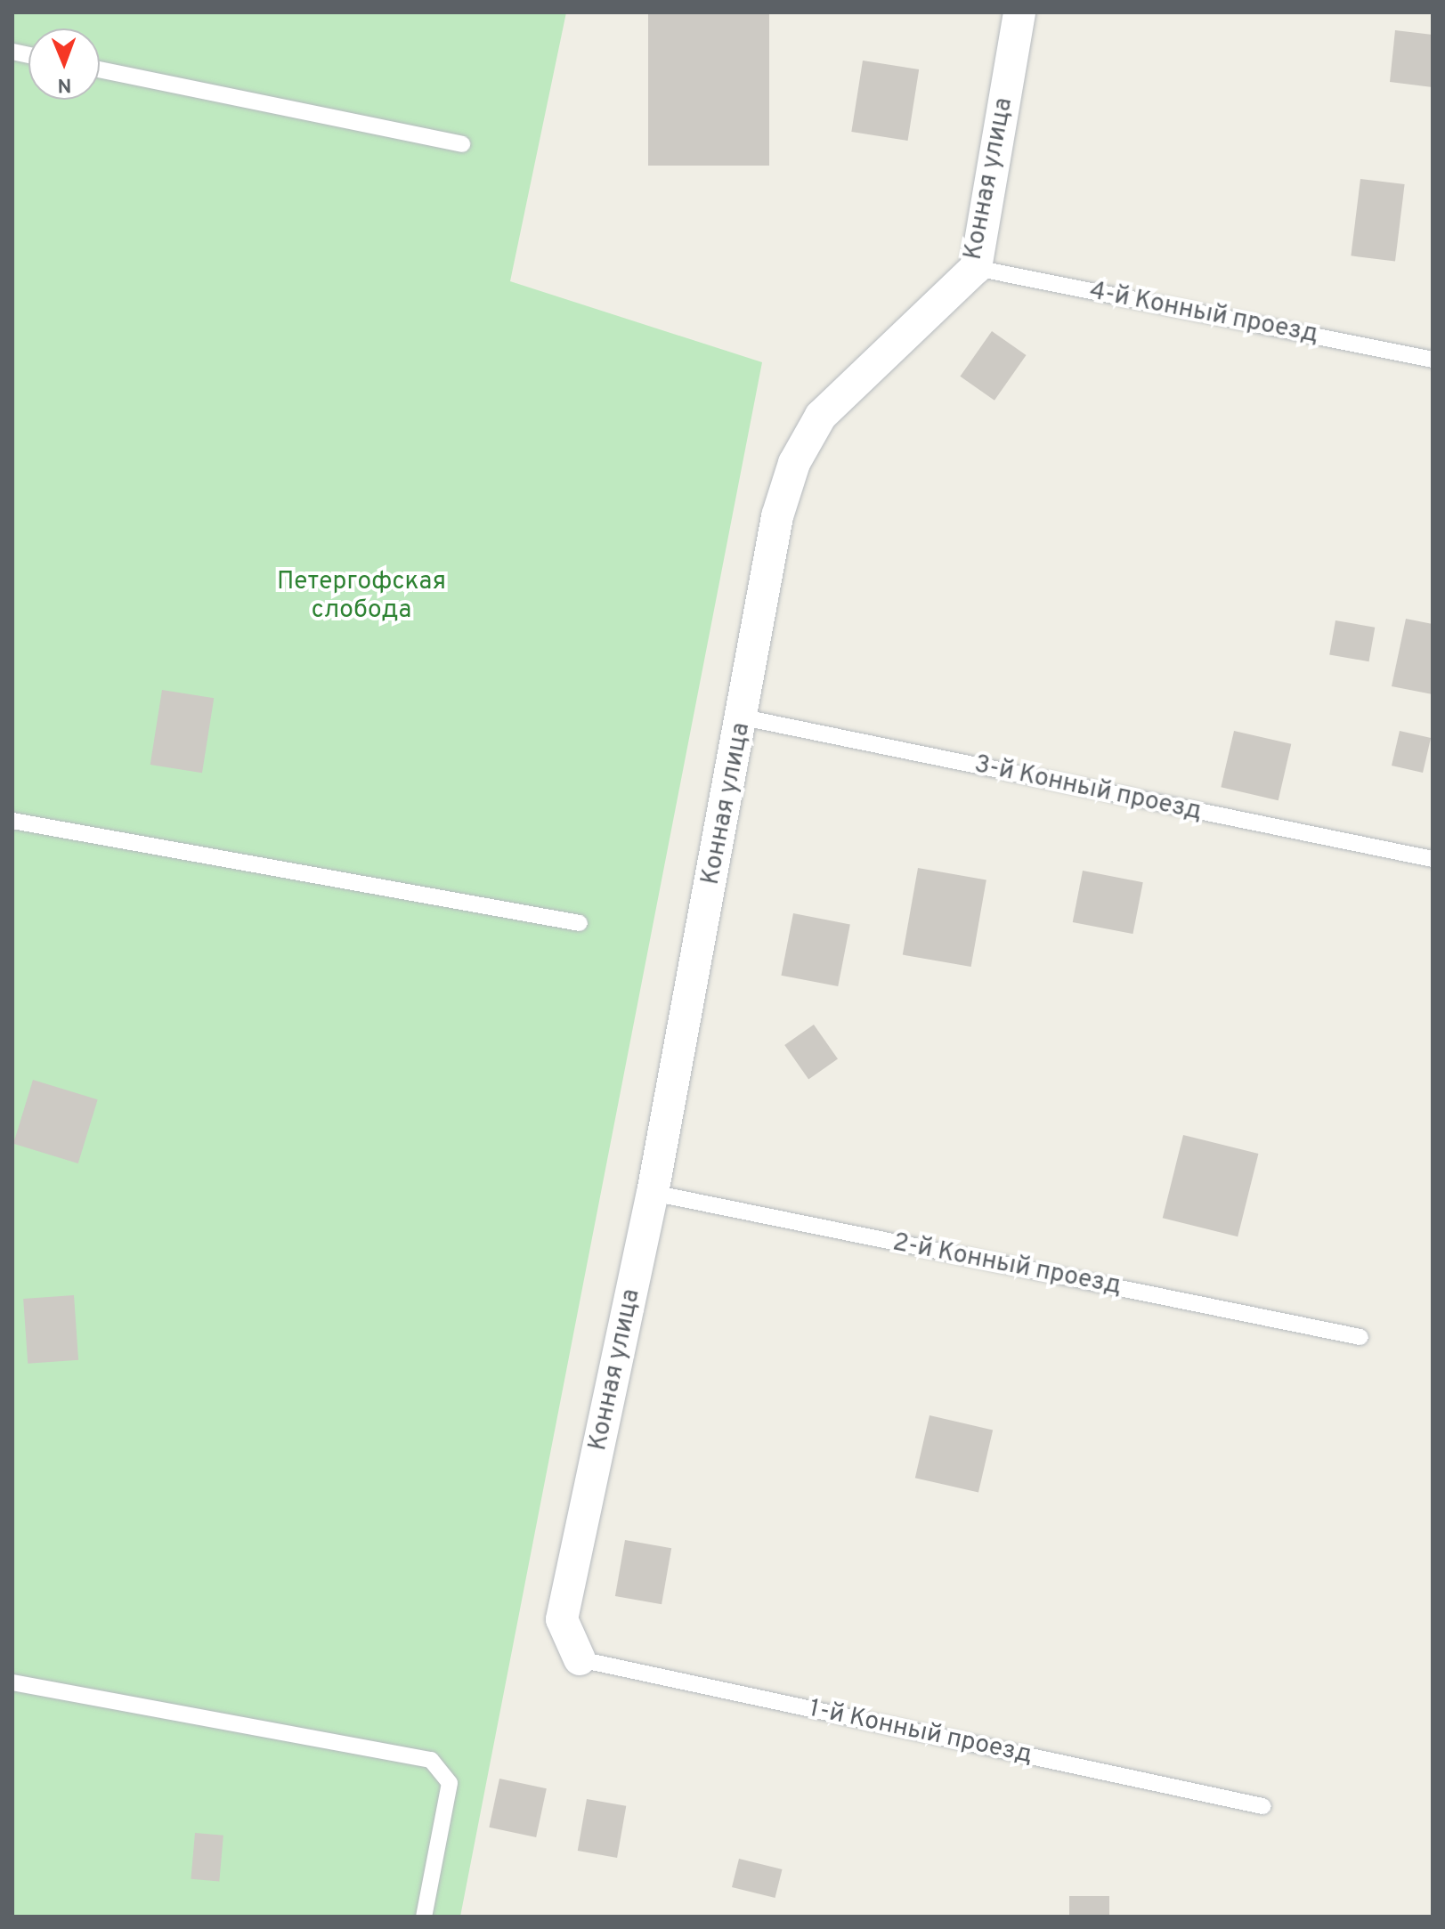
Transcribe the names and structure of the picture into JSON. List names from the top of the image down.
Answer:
{
  "streets": {
    "street": ["Конная улица"],
    "lane": [
      "4-й Конный проезд",
      "3-й Конный проезд",
      "2-й Конный проезд",
      "1-й Конный проезд"
    ]
  },
  "crossings": [
    ["Конная улица", "4-й Конный проезд"],
    ["Конная улица", "3-й Конный проезд"],
    ["Конная улица", "2-й Конный проезд"],
    ["Конная улица", "1-й Конный проезд"]
  ],
  "parks": ["Петергофская слобода"],
  "north": "bottom"
}
